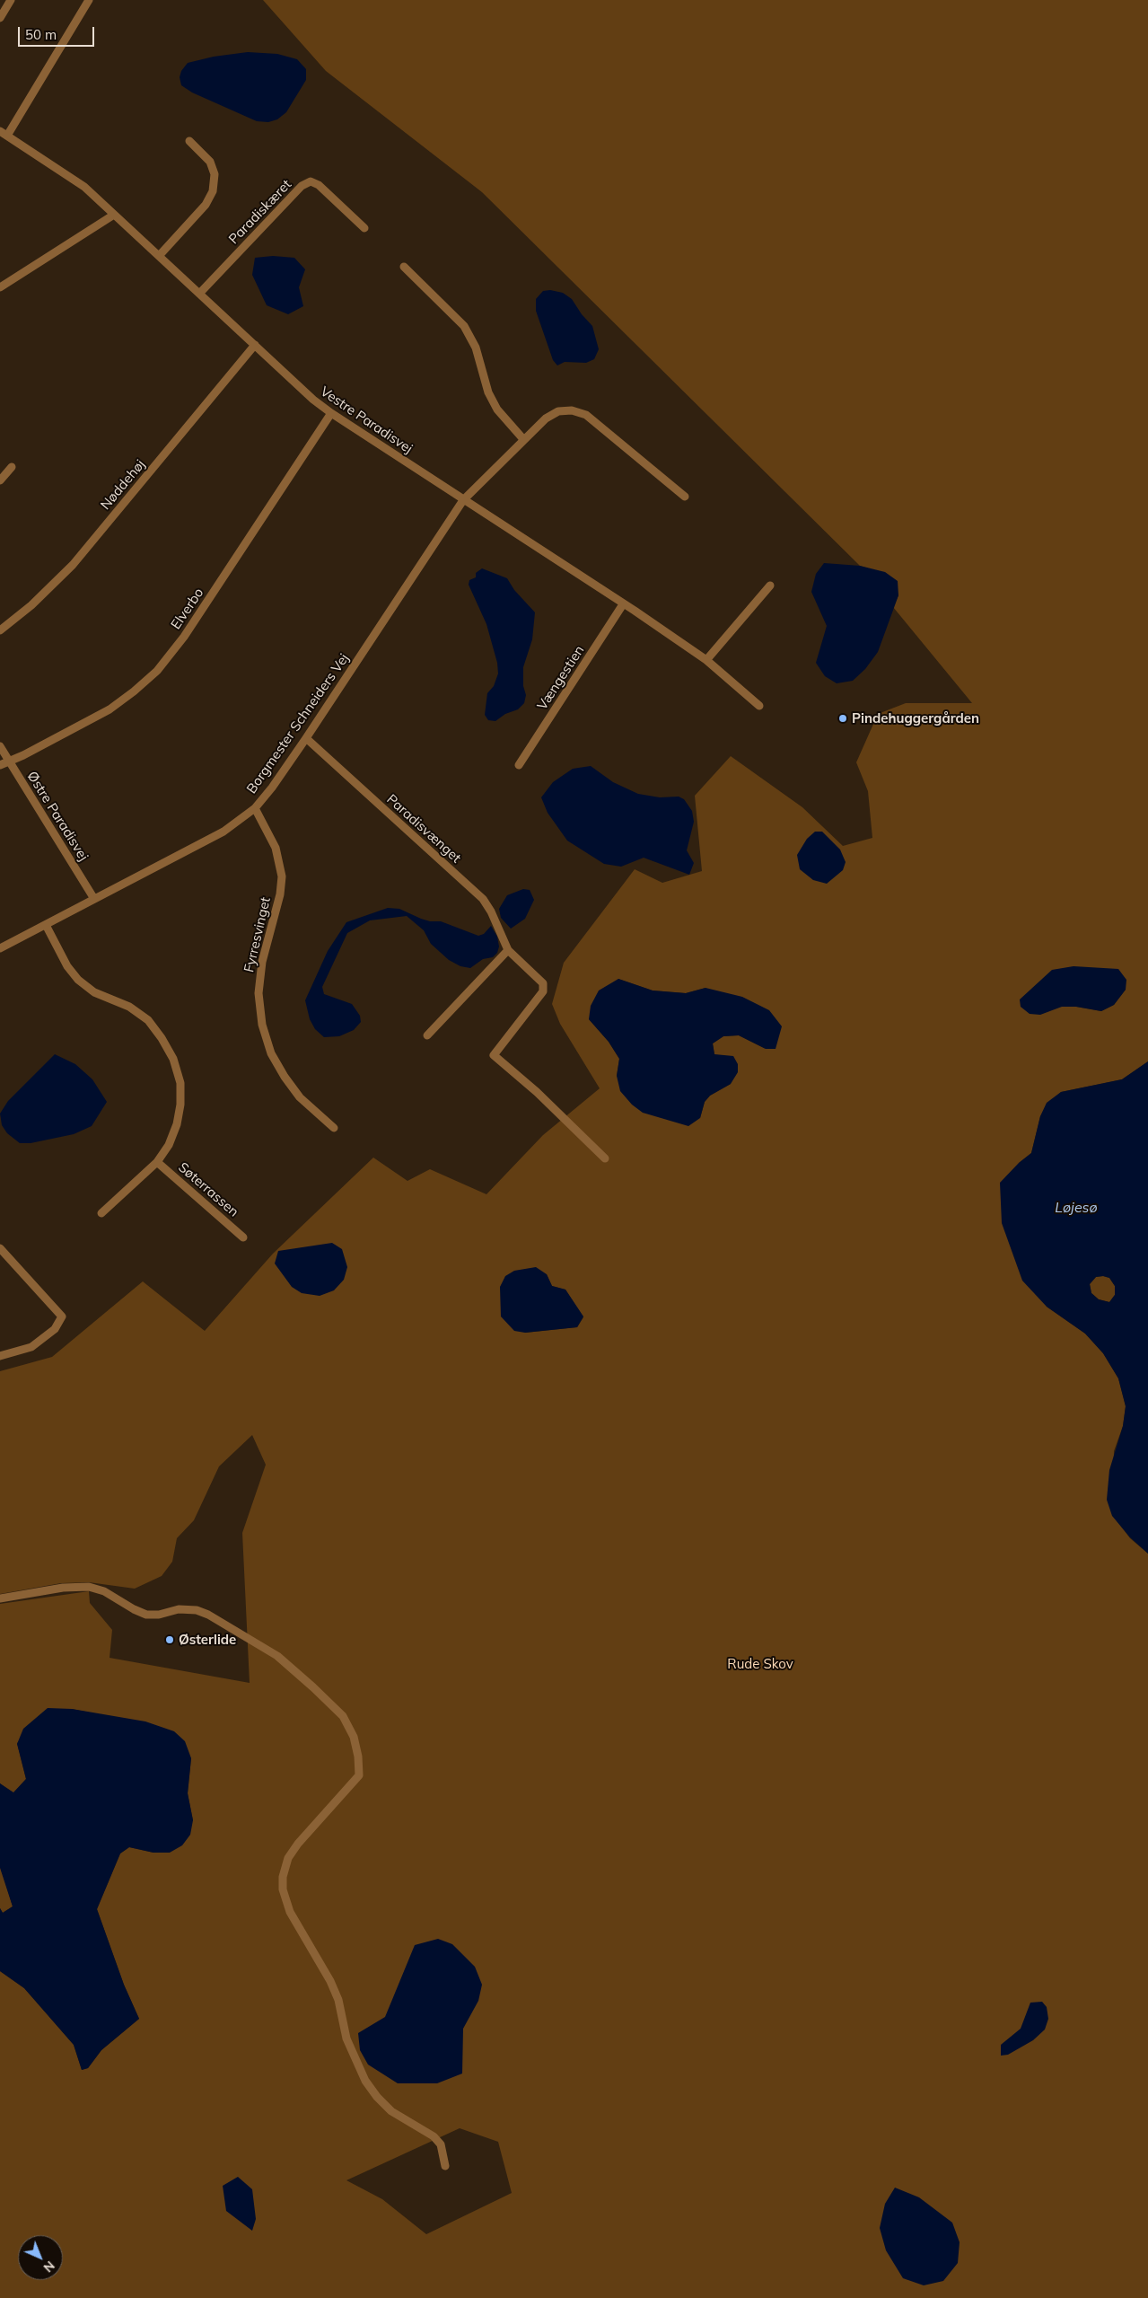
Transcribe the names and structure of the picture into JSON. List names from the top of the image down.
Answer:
{
  "streets": {
    "street": [
      "Paradiskæret",
      "Vestre Paradisvej",
      "Nøddehøj",
      "Elverbo",
      "Vængestien",
      "Borgmester Schneiders Vej",
      "Østre Paradisvej",
      "Paradisvænget",
      "Fyrresvinget",
      "Søterrassen"
    ]
  },
  "crossings": [
    ["Paradiskæret", "Vestre Paradisvej"],
    ["Vestre Paradisvej", "Nøddehøj"],
    ["Vestre Paradisvej", "Elverbo"],
    ["Vestre Paradisvej", "Vængestien"],
    ["Vestre Paradisvej", "Borgmester Schneiders Vej"],
    ["Elverbo", "Østre Paradisvej"],
    ["Borgmester Schneiders Vej", "Østre Paradisvej"],
    ["Borgmester Schneiders Vej", "Paradisvænget"],
    ["Borgmester Schneiders Vej", "Fyrresvinget"],
    ["Borgmester Schneiders Vej", "Søterrassen"]
  ],
  "water": ["Løjesø"],
  "parks": ["Rude Skov"],
  "places": ["Pindehuggergården", "Østerlide"],
  "scale_bar": "50 m",
  "north": "bottom right"
}
